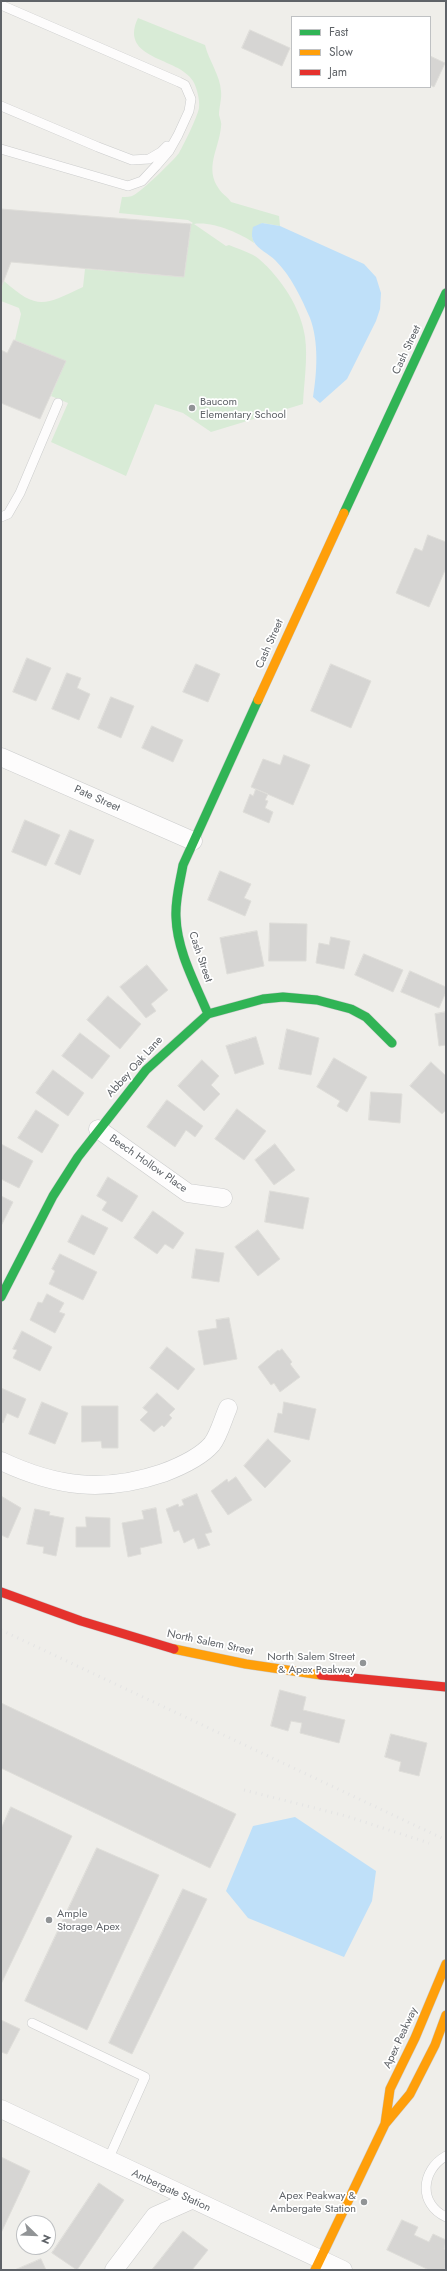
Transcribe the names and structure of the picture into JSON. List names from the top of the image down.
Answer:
{
  "streets": {
    "street": [
      "Cash Street",
      "Pate Street",
      "Abbey Oak Lane",
      "Beech Hollow Place",
      "North Salem Street",
      "Apex Peakway",
      "Ambergate Station"
    ]
  },
  "crossings": [
    ["Cash Street", "Pate Street"],
    ["Cash Street", "Abbey Oak Lane"],
    ["Abbey Oak Lane", "Beech Hollow Place"],
    ["Apex Peakway", "Ambergate Station"]
  ],
  "places": [
    "Baucom Elementary School",
    "North Salem Street & Apex Peakway",
    "Ample Storage Apex",
    "Apex Peakway & Ambergate Station"
  ],
  "legend": ["Fast", "Slow", "Jam"],
  "north": "bottom right"
}
